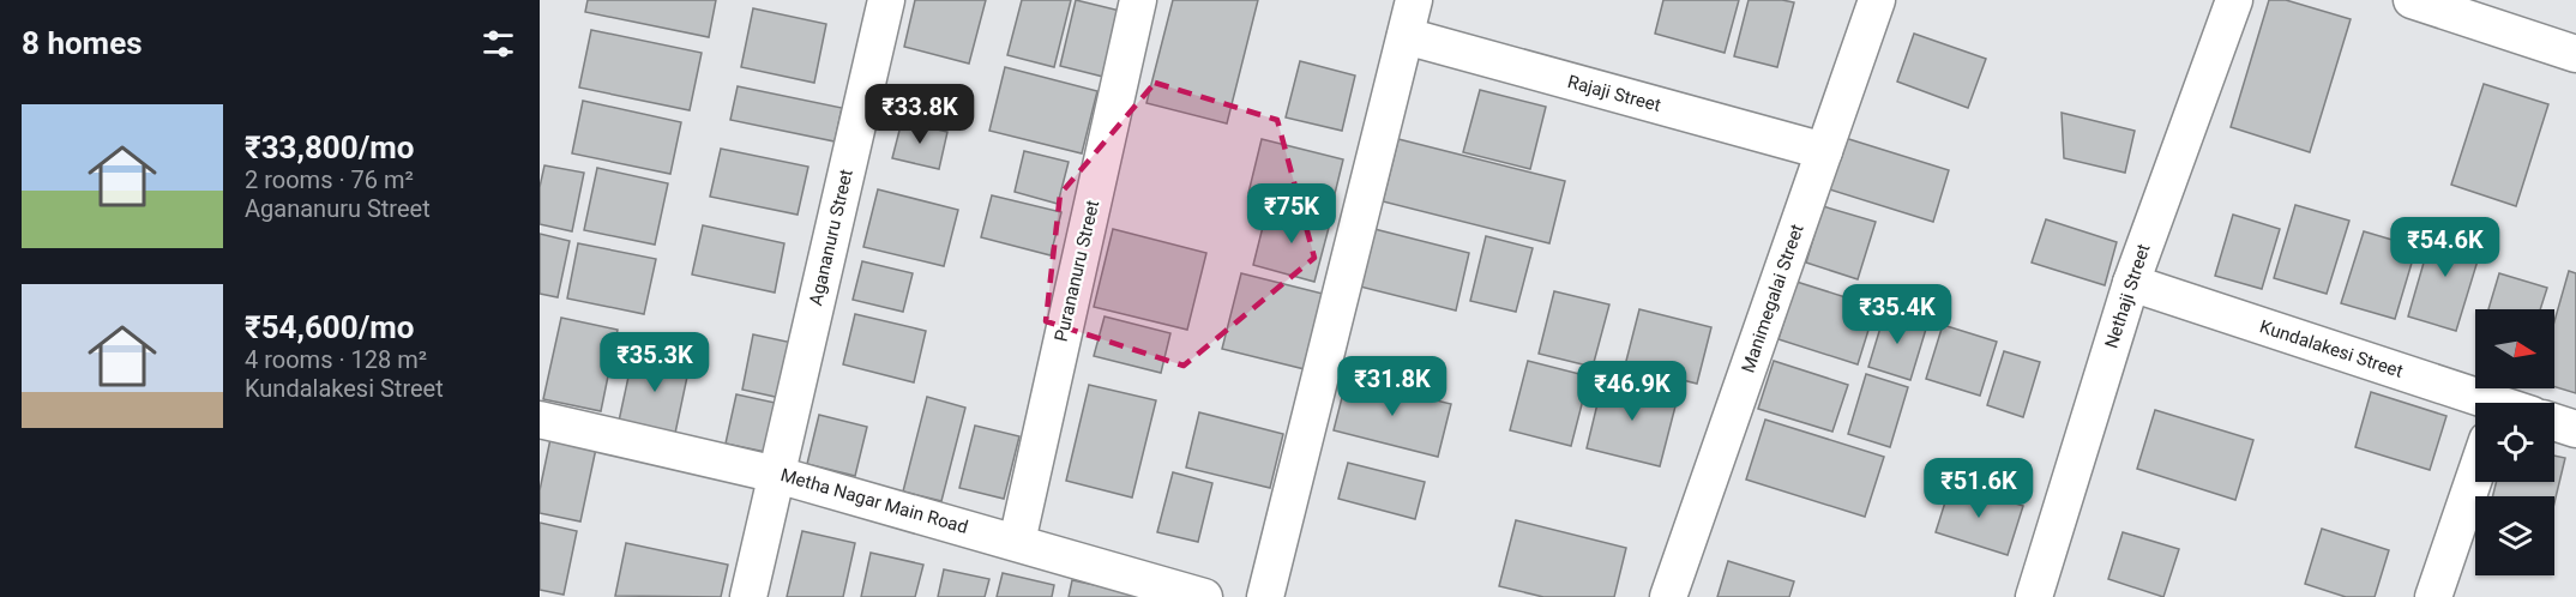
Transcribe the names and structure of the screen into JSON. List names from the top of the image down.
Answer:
{
  "streets": {
    "street": [
      "Rajaji Street",
      "Agananuru Street",
      "Purananuru Street",
      "Nethaji Street",
      "Manimegalai Street",
      "Kundalakesi Street",
      "Metha Nagar Main Road"
    ]
  },
  "crossings": [
    ["Rajaji Street", "Manimegalai Street"],
    ["Agananuru Street", "Metha Nagar Main Road"],
    ["Purananuru Street", "Metha Nagar Main Road"],
    ["Nethaji Street", "Kundalakesi Street"]
  ],
  "north": "right",
  "page": {
    "heading": "8 homes",
    "price": [
      "₹33.8K",
      "₹75K",
      "₹54.6K",
      "₹35.4K",
      "₹35.3K",
      "₹31.8K",
      "₹46.9K",
      "₹51.6K"
    ],
    "list": [
      {
        "name": "₹33,800/mo",
        "note": "2 rooms · 76 m² · Agananuru Street"
      },
      {
        "name": "₹54,600/mo",
        "note": "4 rooms · 128 m² · Kundalakesi Street"
      }
    ]
  }
}
